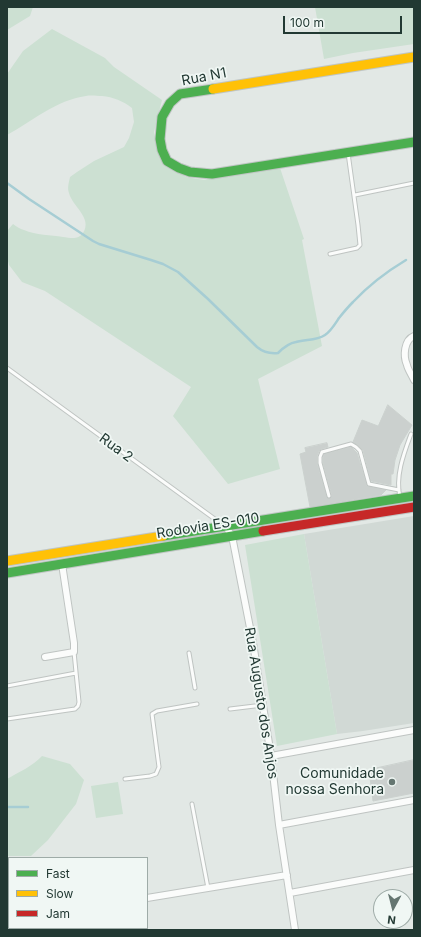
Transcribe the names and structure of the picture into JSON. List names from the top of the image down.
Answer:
{
  "streets": {
    "main road": ["Rua N1", "Rodovia ES-010"],
    "street": ["Rua Augusto dos Anjos"],
    "lane": ["Rua 2"]
  },
  "crossings": [
    ["Rua 2", "Rodovia ES-010"],
    ["Rua 2", "Rua Augusto dos Anjos"],
    ["Rodovia ES-010", "Rua Augusto dos Anjos"]
  ],
  "places": ["Comunidade nossa Senhora"],
  "legend": ["Fast", "Slow", "Jam"],
  "scale_bar": "100 m",
  "north": "bottom"
}
